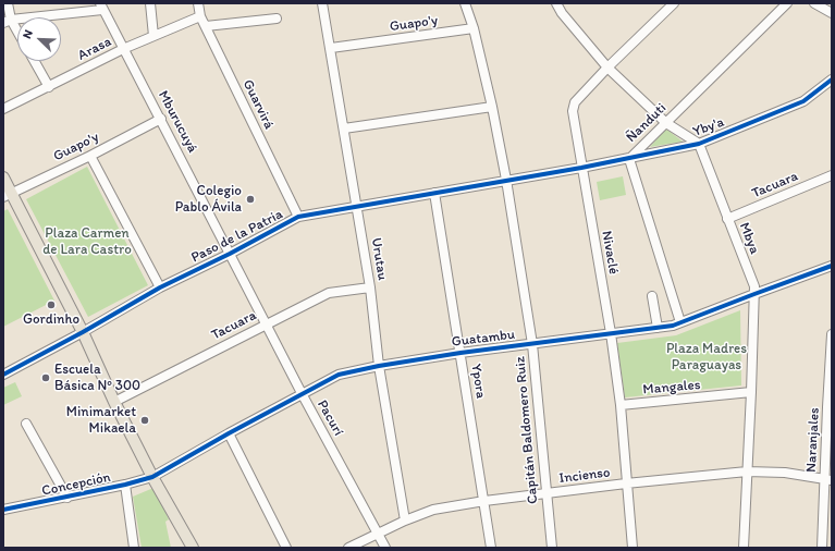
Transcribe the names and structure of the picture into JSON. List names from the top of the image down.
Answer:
{
  "streets": {
    "street": [
      "Guapo'y",
      "Arasa",
      "Guarvirá",
      "Mburucuyá",
      "Ñanduti",
      "Yby'a",
      "Tacuara",
      "Paso de la Patria",
      "Mbya",
      "Nivaclé",
      "Urutau",
      "Guatambu",
      "Ypora",
      "Mangales",
      "Pacurí",
      "Capitán Baldomero Ruiz",
      "Naranjales",
      "Incienso",
      "Concepción"
    ]
  },
  "crossings": [
    ["Guapo'y", "Mburucuyá"],
    ["Guapo'y", "Urutau"],
    ["Guapo'y", "Capitán Baldomero Ruiz"],
    ["Arasa", "Guarvirá"],
    ["Arasa", "Mburucuyá"],
    ["Guarvirá", "Paso de la Patria"],
    ["Mburucuyá", "Paso de la Patria"],
    ["Mburucuyá", "Pacurí"],
    ["Ñanduti", "Yby'a"],
    ["Ñanduti", "Guatambu"],
    ["Yby'a", "Paso de la Patria"],
    ["Yby'a", "Mbya"],
    ["Yby'a", "Nivaclé"],
    ["Tacuara", "Mbya"],
    ["Tacuara", "Urutau"],
    ["Tacuara", "Pacurí"],
    ["Paso de la Patria", "Nivaclé"],
    ["Paso de la Patria", "Urutau"],
    ["Paso de la Patria", "Ypora"],
    ["Paso de la Patria", "Pacurí"],
    ["Paso de la Patria", "Capitán Baldomero Ruiz"],
    ["Mbya", "Guatambu"],
    ["Mbya", "Mangales"],
    ["Mbya", "Incienso"],
    ["Nivaclé", "Guatambu"],
    ["Nivaclé", "Mangales"],
    ["Nivaclé", "Incienso"],
    ["Urutau", "Guatambu"],
    ["Urutau", "Incienso"],
    ["Guatambu", "Ypora"],
    ["Guatambu", "Pacurí"],
    ["Guatambu", "Capitán Baldomero Ruiz"],
    ["Guatambu", "Concepción"],
    ["Ypora", "Incienso"],
    ["Pacurí", "Incienso"],
    ["Capitán Baldomero Ruiz", "Incienso"],
    ["Naranjales", "Incienso"]
  ],
  "parks": ["Plaza Carmen de Lara Castro", "Plaza Madres Paraguayas"],
  "places": [
    "Colegio Pablo Ávila",
    "Gordinho",
    "Escuela Básica Nº 300",
    "Minimarket Mikaela"
  ],
  "north": "top left"
}
